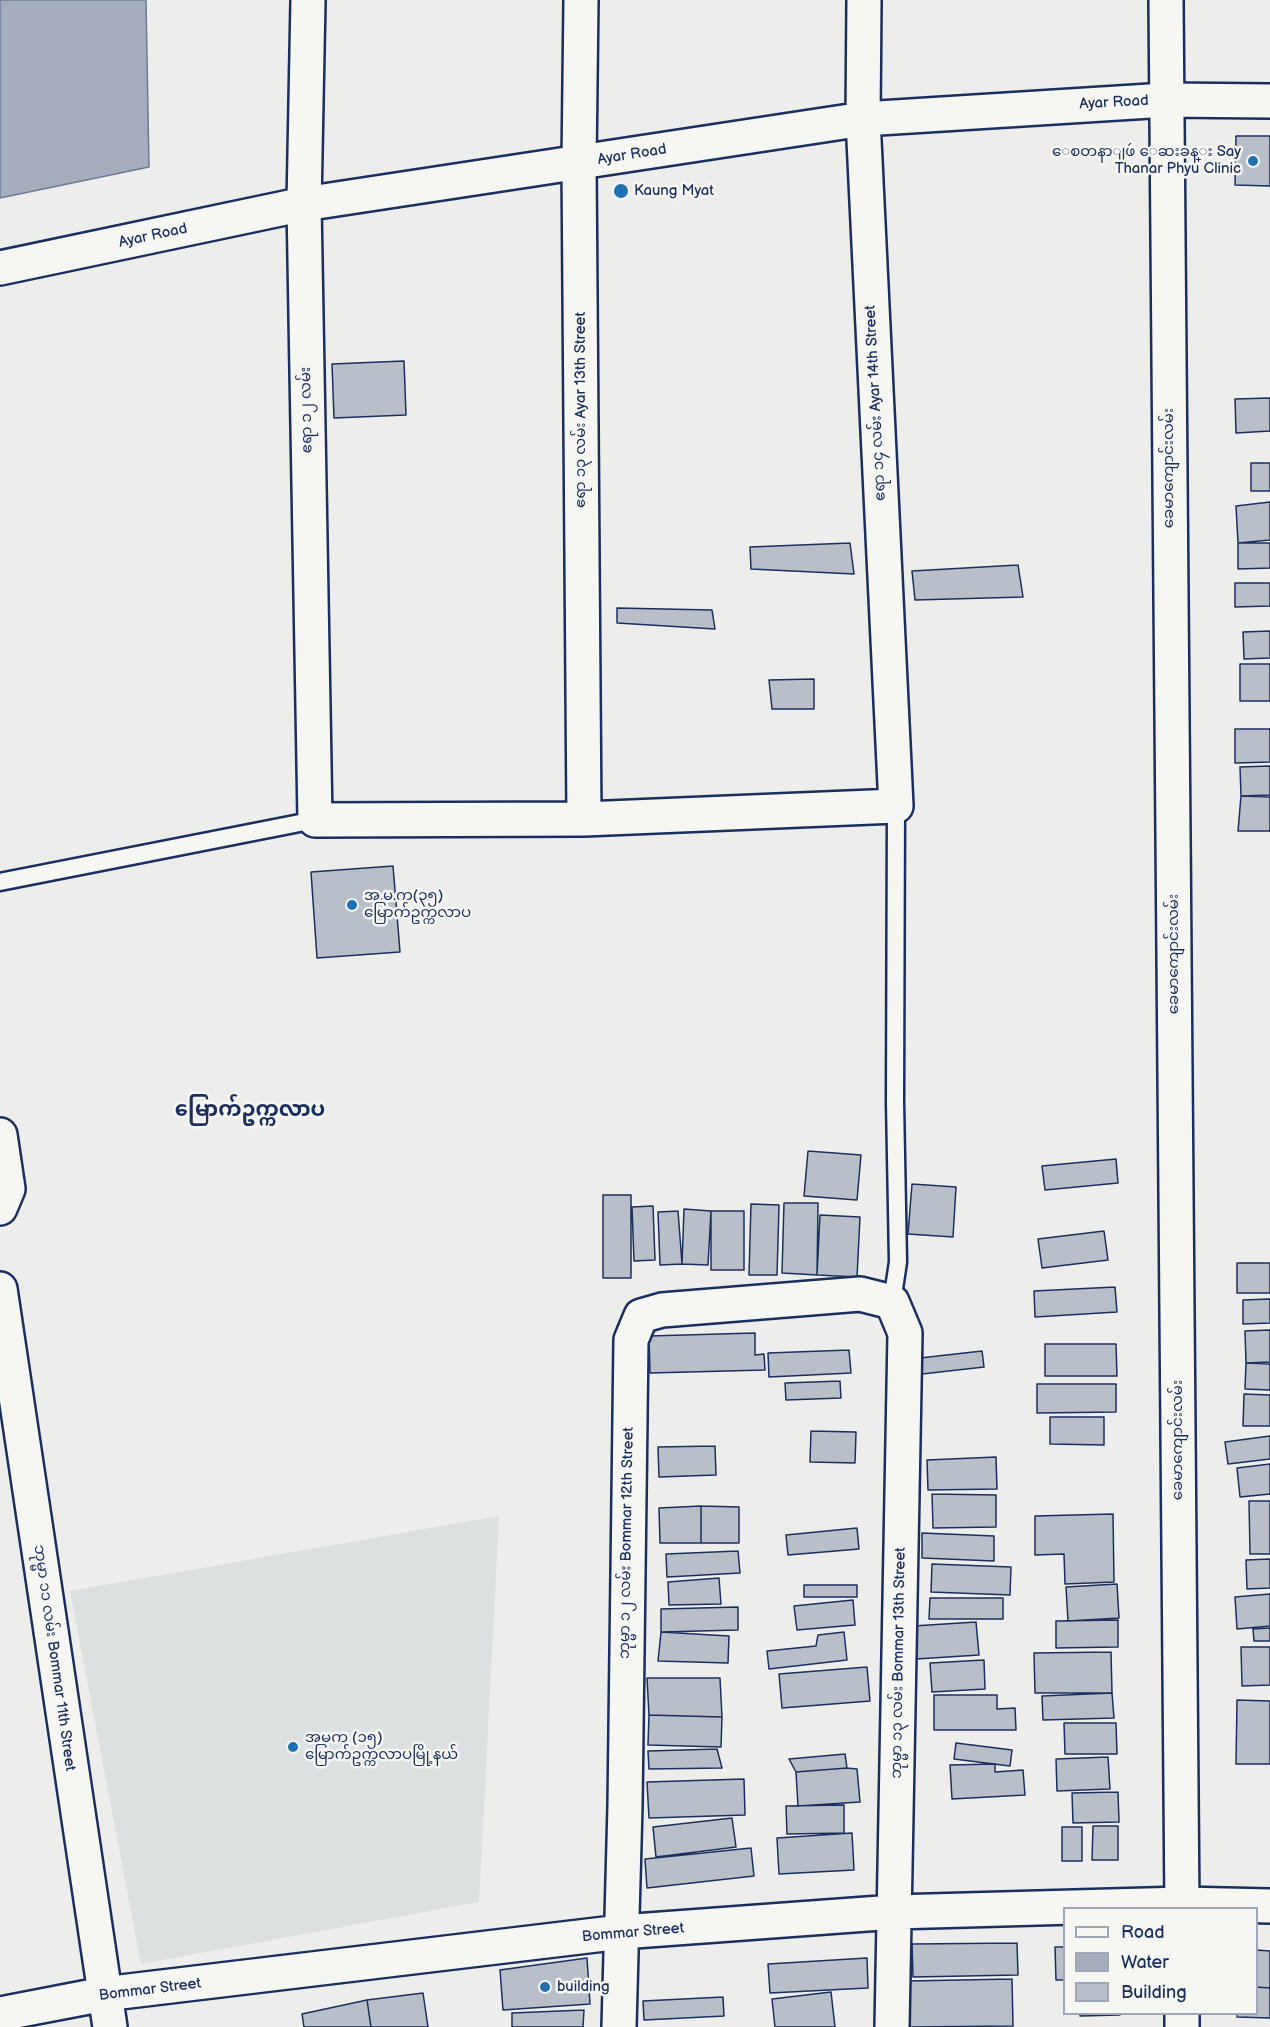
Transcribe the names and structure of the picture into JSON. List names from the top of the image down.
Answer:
{
  "streets": {
    "street": [
      "Ayar Road",
      "ဧရာ ၁၄ လမ်း Ayar 14th Street",
      "ဧရာ ၁၂ လမ်း",
      "ဧရာ ၁၃ လမ်း Ayar 13th Street",
      "ခေမာကျောင်းလမ်း",
      "ဘုမ္မာ ၁၂ လမ်း Bommar 12th Street",
      "ဘုမ္မာ ၁၁ လမ်း Bommar 11th Street",
      "ဘုမ္မာ ၁၃ လမ်း Bommar 13th Street",
      "Bommar Street"
    ]
  },
  "crossings": [
    ["Ayar Road", "ဧရာ ၁၄ လမ်း Ayar 14th Street"],
    ["Ayar Road", "ဧရာ ၁၂ လမ်း"],
    ["Ayar Road", "ဧရာ ၁၃ လမ်း Ayar 13th Street"],
    ["Ayar Road", "ခေမာကျောင်းလမ်း"],
    ["ခေမာကျောင်းလမ်း", "Bommar Street"],
    ["ဘုမ္မာ ၁၂ လမ်း Bommar 12th Street", "ဘုမ္မာ ၁၃ လမ်း Bommar 13th Street"],
    ["ဘုမ္မာ ၁၂ လမ်း Bommar 12th Street", "Bommar Street"],
    ["ဘုမ္မာ ၁၁ လမ်း Bommar 11th Street", "Bommar Street"],
    ["ဘုမ္မာ ၁၃ လမ်း Bommar 13th Street", "Bommar Street"]
  ],
  "districts": ["မြောက်‌ဥက္ကလာပ"],
  "places": [
    "ေစတနာျဖဴ ေဆးခန္း Say Thanar Phyu Clinic",
    "Kaung Myat",
    "အ.မ.က(၃၅) မြောက်ဥက္ကလာပ",
    "အမက (၁၅) မြောက်ဥက္ကလာပမြို့နယ်",
    "building"
  ],
  "legend": ["Road", "Water", "Building"]
}
